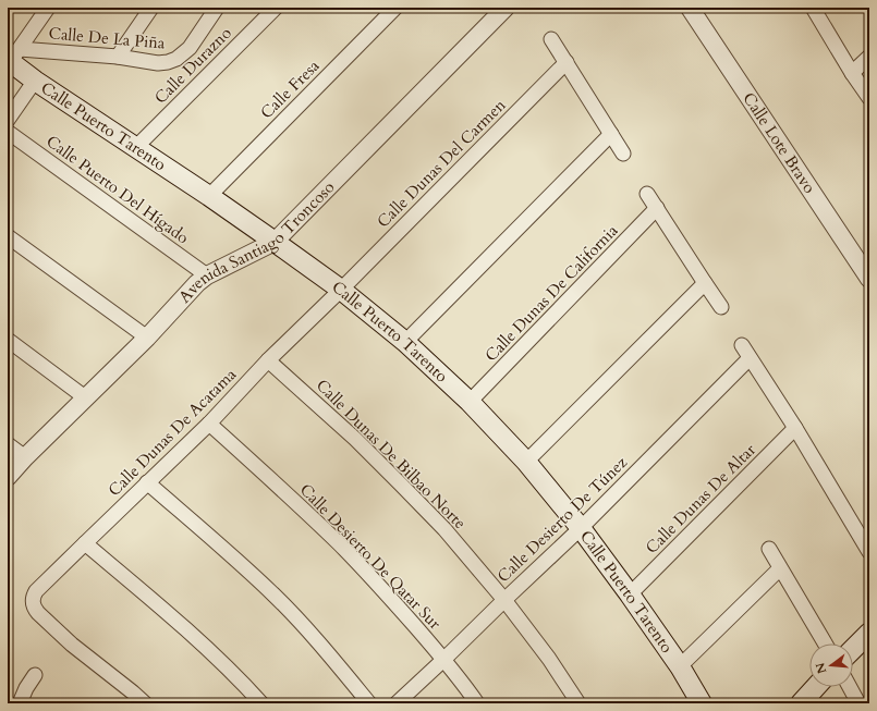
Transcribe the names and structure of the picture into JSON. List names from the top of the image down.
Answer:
{
  "streets": {
    "main road": ["Calle Puerto Tarento"],
    "street": [
      "Calle De La Piña",
      "Calle Durazno",
      "Calle Fresa",
      "Calle Lote Bravo",
      "Calle Dunas Del Carmen",
      "Calle Puerto Del Hígado",
      "Avenida Santiago Troncoso",
      "Calle Dunas De California",
      "Calle Dunas De Acatama",
      "Calle Dunas De Bilbao Norte",
      "Calle Dunas De Altar",
      "Calle Desierto De Túnez",
      "Calle Desierto De Qatar Sur"
    ]
  },
  "crossings": [
    ["Calle De La Piña", "Calle Puerto Tarento"],
    ["Calle Durazno", "Calle Puerto Tarento"],
    ["Calle Fresa", "Calle Puerto Tarento"],
    ["Calle Puerto Tarento", "Calle Dunas Del Carmen"],
    ["Calle Puerto Tarento", "Avenida Santiago Troncoso"],
    ["Calle Puerto Tarento", "Calle Dunas De California"],
    ["Calle Puerto Tarento", "Calle Dunas De Acatama"],
    ["Calle Puerto Tarento", "Calle Dunas De Altar"],
    ["Calle Puerto Tarento", "Calle Desierto De Túnez"],
    ["Calle Dunas Del Carmen", "Calle Dunas De Acatama"],
    ["Calle Puerto Del Hígado", "Avenida Santiago Troncoso"],
    ["Calle Dunas De Acatama", "Calle Dunas De Bilbao Norte"],
    ["Calle Dunas De Acatama", "Calle Desierto De Qatar Sur"],
    ["Calle Dunas De Bilbao Norte", "Calle Desierto De Túnez"],
    ["Calle Desierto De Túnez", "Calle Desierto De Qatar Sur"]
  ],
  "north": "left"
}
